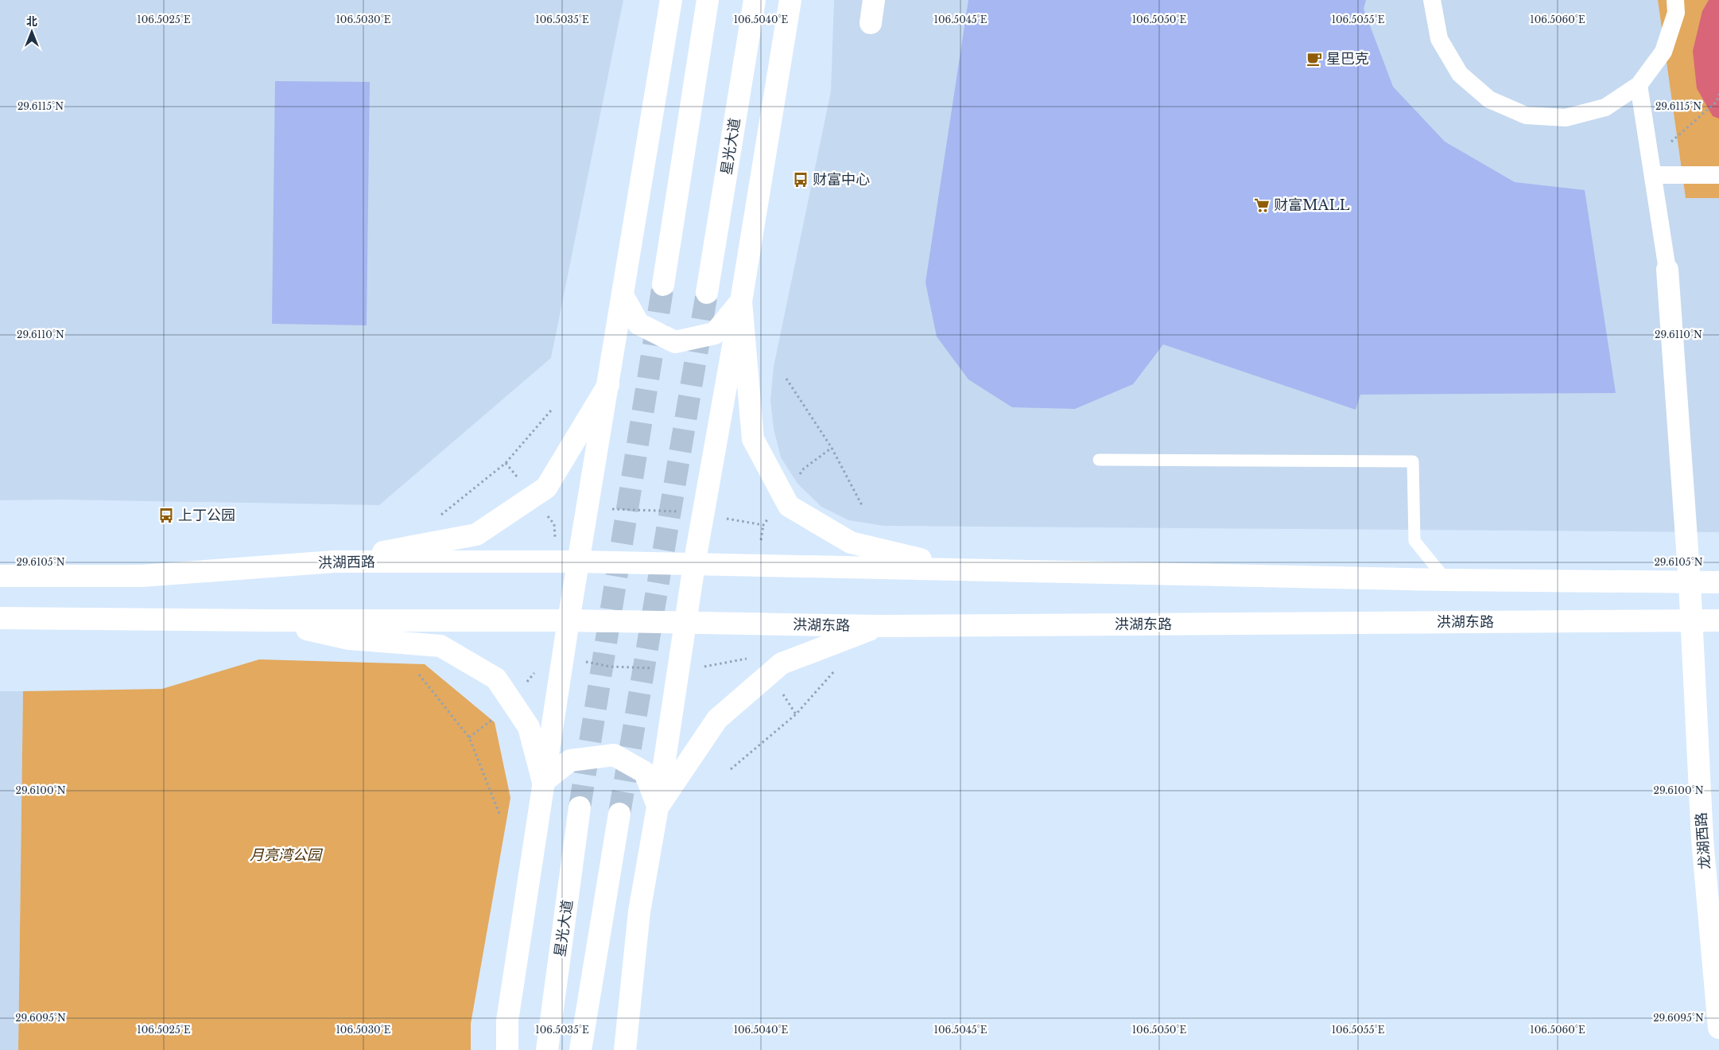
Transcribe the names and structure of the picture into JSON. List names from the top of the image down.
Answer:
{
  "streets": {
    "main road": [
      "星光大道",
      "洪湖西路",
      "洪湖东路",
      "龙湖西路"
    ]
  },
  "crossings": [
    ["洪湖东路", "龙湖西路"]
  ],
  "parks": ["月亮湾公园"],
  "places": {
    "cafe": ["星巴克"],
    "bus stop": ["财富中心", "上丁公园"],
    "supermarket": ["财富MALL"]
  },
  "north": "top",
  "coordinates": [
    "106.5025°E",
    "106.5030°E",
    "106.5035°E",
    "106.5040°E",
    "106.5045°E",
    "106.5050°E",
    "106.5055°E",
    "106.5060°E",
    "29.6115°N",
    "29.6110°N",
    "29.6105°N",
    "29.6100°N",
    "29.6095°N"
  ]
}
